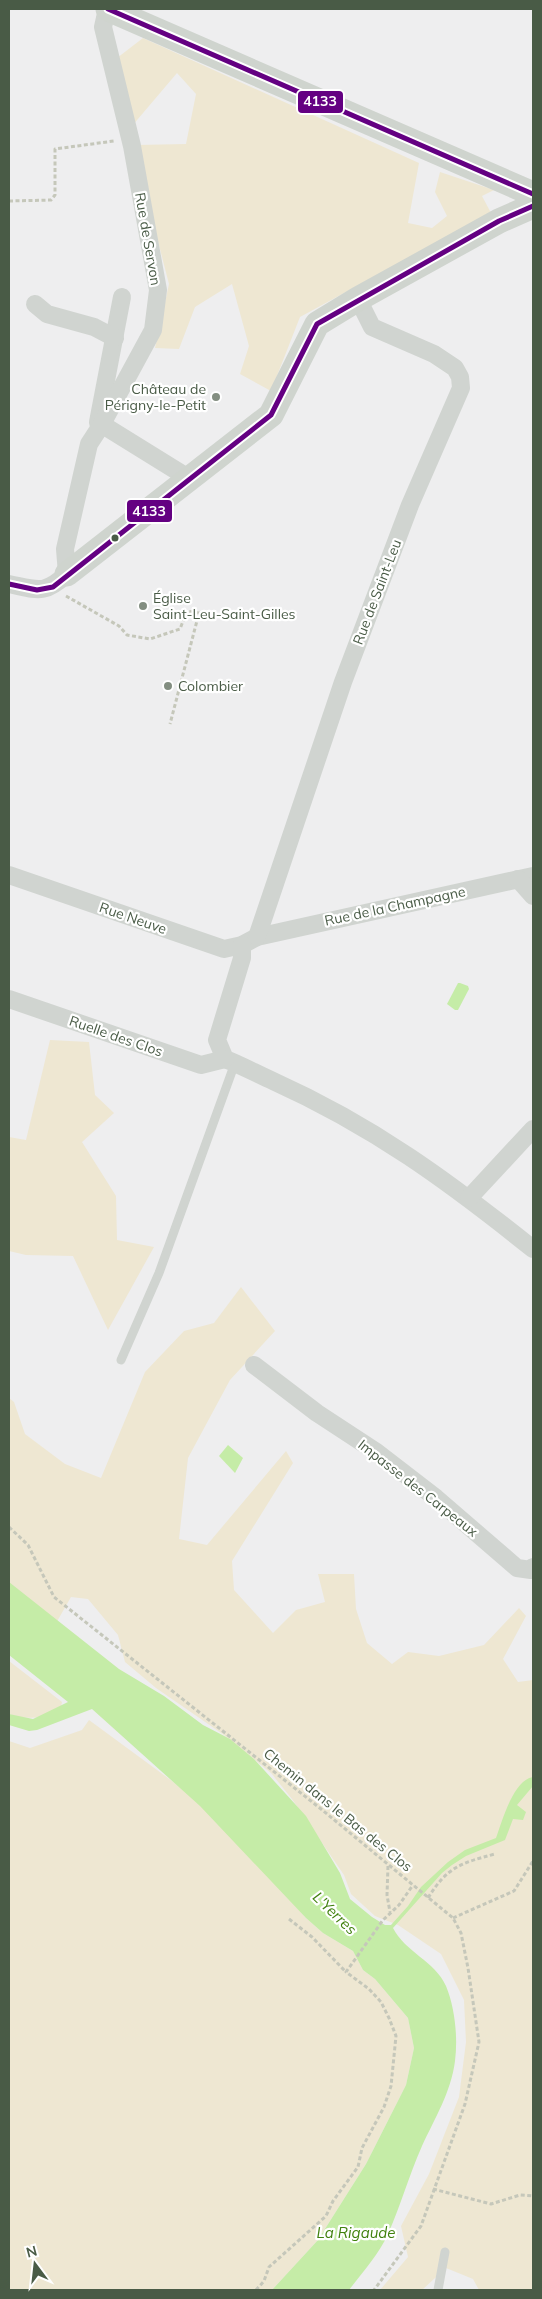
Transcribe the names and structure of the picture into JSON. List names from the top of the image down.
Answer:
{
  "streets": {
    "street": [
      "Rue de Servon",
      "Rue de Saint-Leu",
      "Rue de la Champagne",
      "Rue Neuve",
      "Ruelle des Clos",
      "Impasse des Carpeaux"
    ],
    "path": ["Chemin dans le Bas des Clos"]
  },
  "crossings": [
    ["Rue de Saint-Leu", "Rue de la Champagne"],
    ["Rue de Saint-Leu", "Rue Neuve"],
    ["Rue de Saint-Leu", "Ruelle des Clos"],
    ["Rue de la Champagne", "Rue Neuve"]
  ],
  "water": ["L'Yerres", "La Rigaude"],
  "places": ["Château de Périgny-le-Petit", "Église Saint-Leu-Saint-Gilles", "Colombier"],
  "lines": ["transit line 4133"],
  "north": "top"
}
